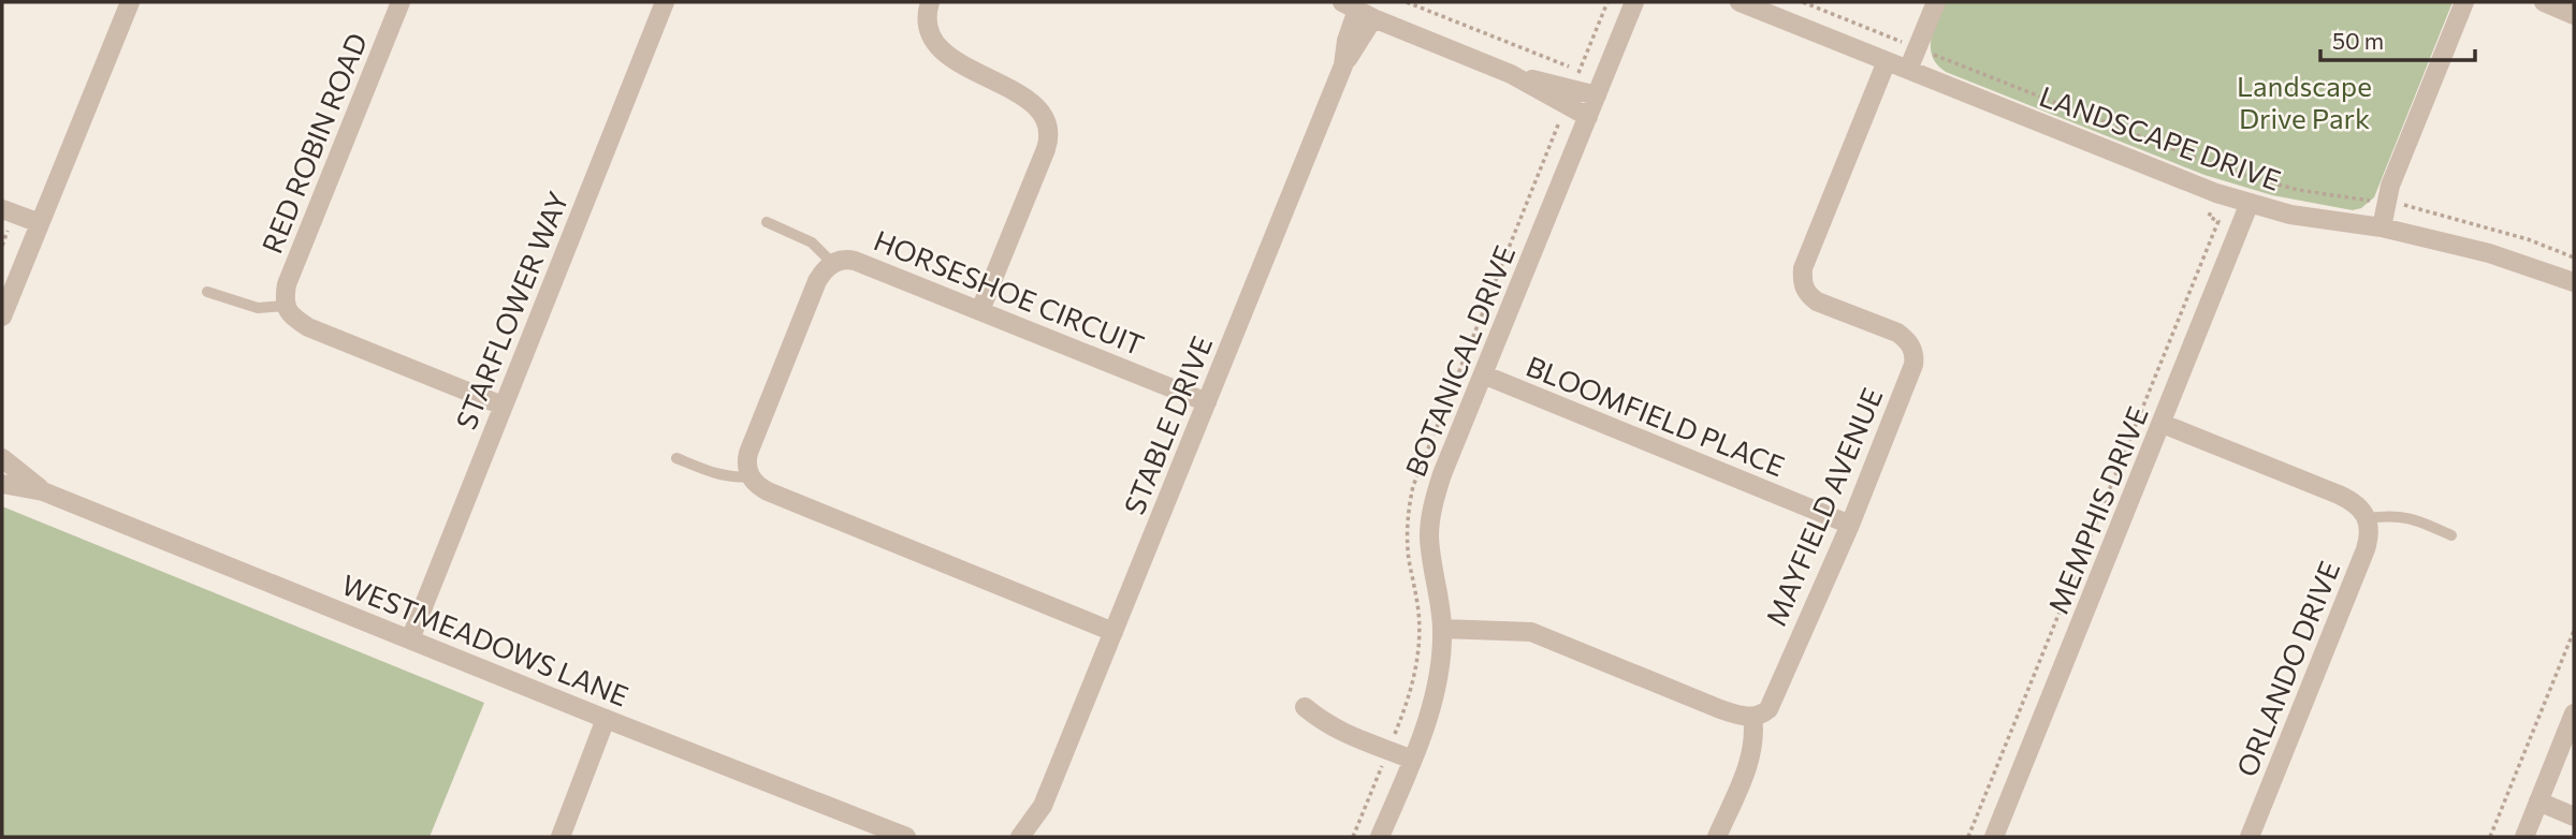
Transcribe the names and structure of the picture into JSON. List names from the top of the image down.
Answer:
{
  "streets": {
    "street": [
      "LANDSCAPE DRIVE",
      "RED ROBIN ROAD",
      "HORSESHOE CIRCUIT",
      "STARFLOWER WAY",
      "BOTANICAL DRIVE",
      "BLOOMFIELD PLACE",
      "STABLE DRIVE",
      "MAYFIELD AVENUE",
      "MEMPHIS DRIVE",
      "WESTMEADOWS LANE",
      "ORLANDO DRIVE"
    ]
  },
  "crossings": [
    ["LANDSCAPE DRIVE", "MAYFIELD AVENUE"],
    ["LANDSCAPE DRIVE", "MEMPHIS DRIVE"],
    ["HORSESHOE CIRCUIT", "STABLE DRIVE"],
    ["STARFLOWER WAY", "WESTMEADOWS LANE"],
    ["BOTANICAL DRIVE", "BLOOMFIELD PLACE"],
    ["BLOOMFIELD PLACE", "MAYFIELD AVENUE"]
  ],
  "parks": ["Landscape Drive Park"],
  "scale_bar": "50 m"
}
